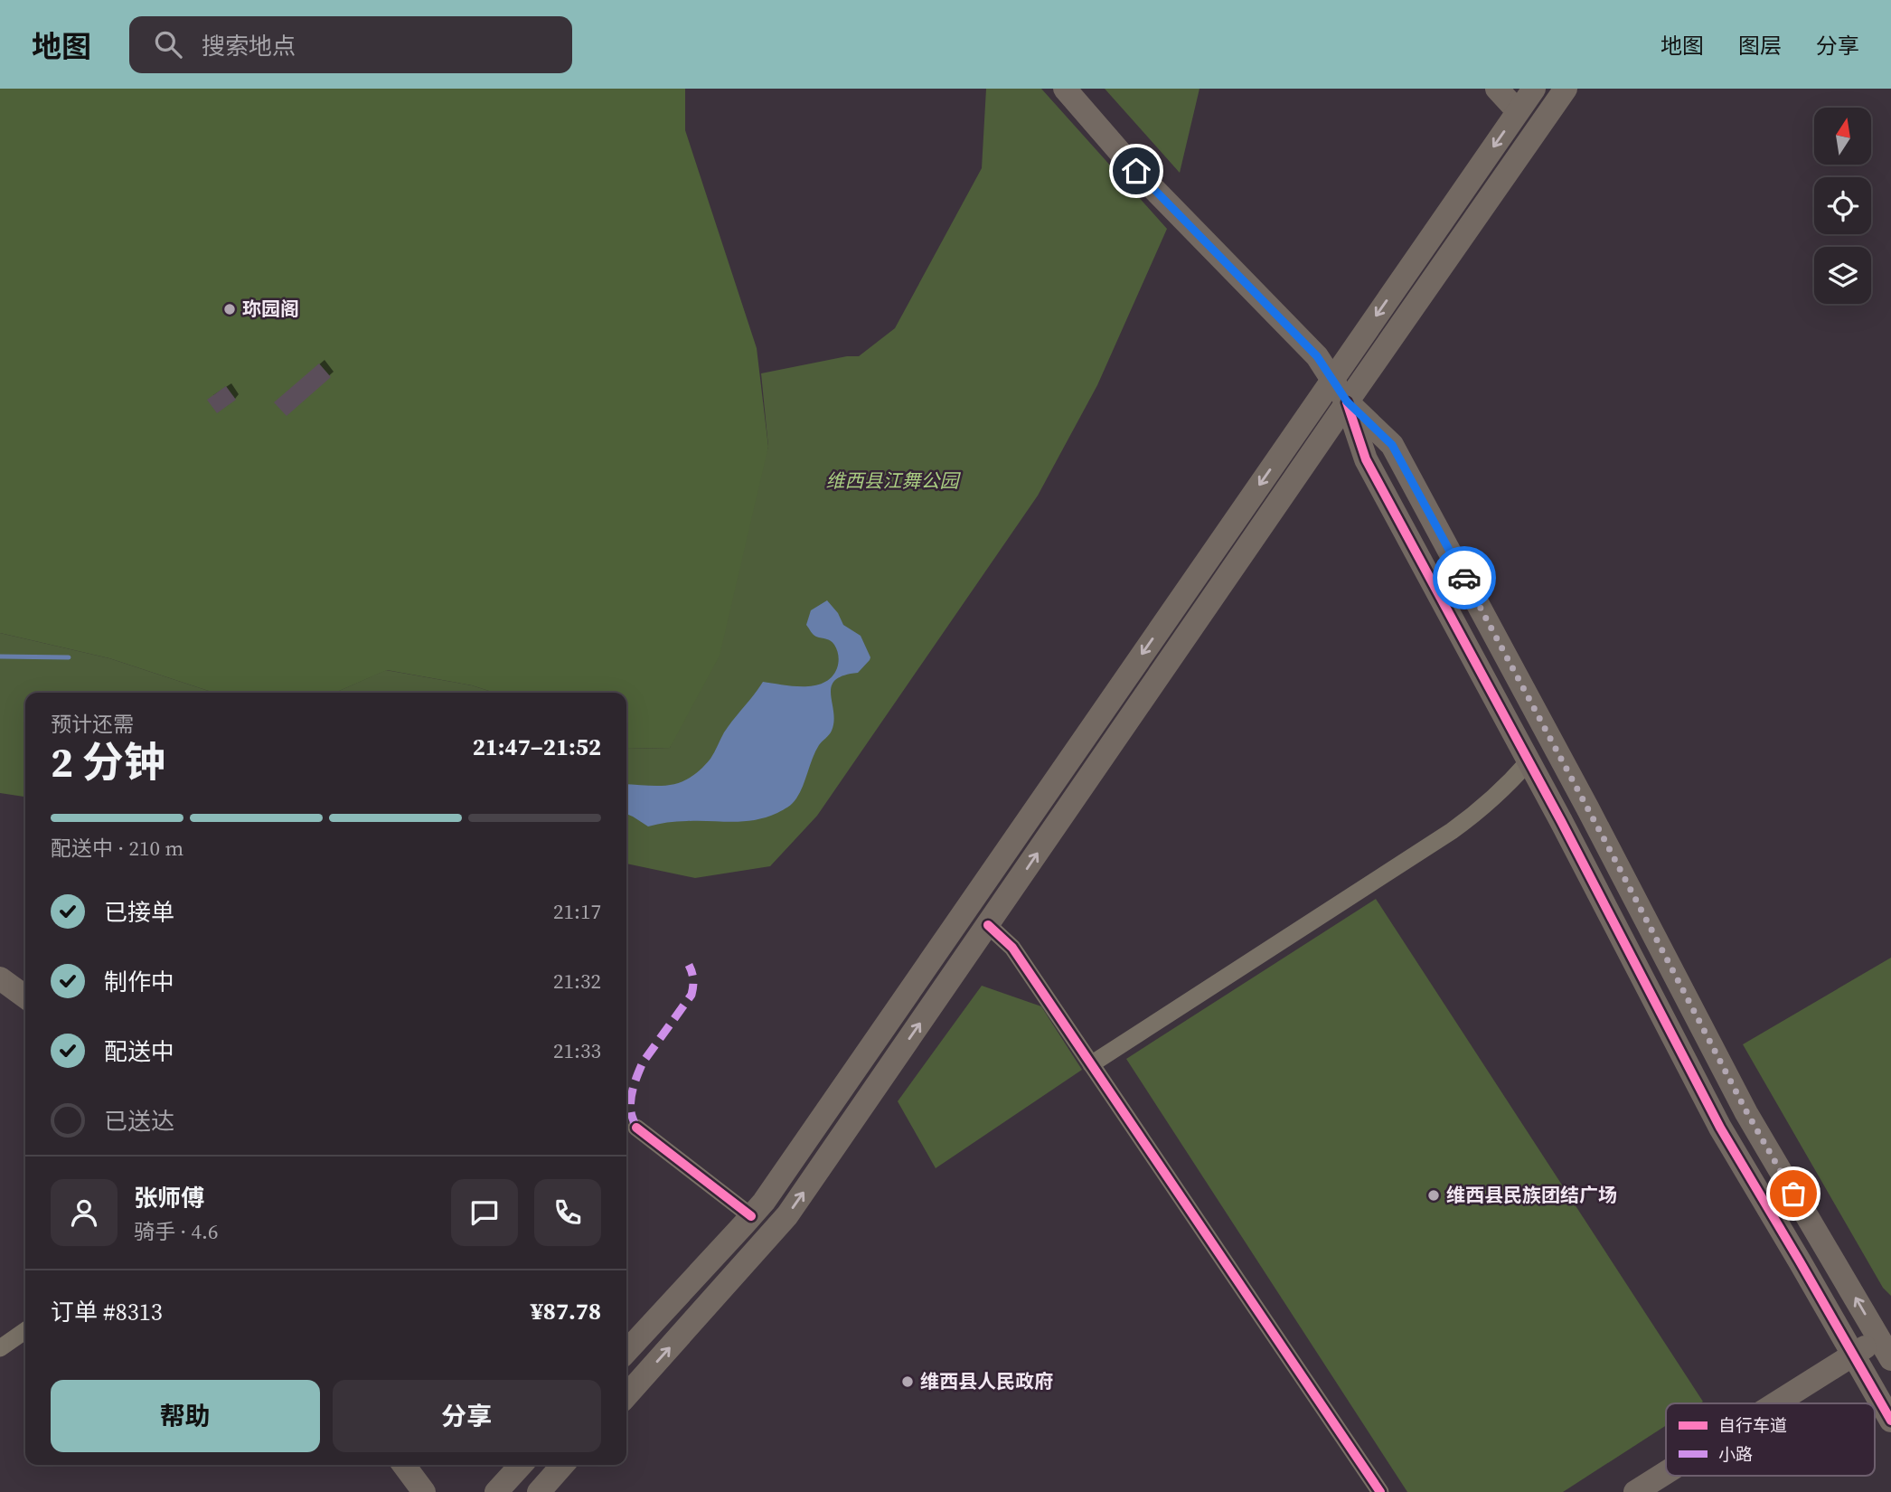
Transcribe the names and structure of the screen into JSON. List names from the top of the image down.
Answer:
{
  "parks": ["维西县江舞公园"],
  "places": ["珎园阁", "维西县民族团结广场", "维西县人民政府"],
  "legend": ["自行车道", "小路"],
  "north": "top",
  "page": {
    "header": "地图",
    "search": "搜索地点",
    "nav": ["地图", "图层", "分享"],
    "heading": ["2 分钟", "预计还需", "21:47–21:52"],
    "panel": [
      "张师傅",
      "骑手 · 4.6",
      "订单 #8313",
      "¥87.78"
    ],
    "bar": "配送中 · 210 m",
    "list": [
      ["已接单", "21:17"],
      ["制作中", "21:32"],
      ["配送中", "21:33"],
      "已送达"
    ],
    "buttons": ["帮助", "分享"]
  }
}
